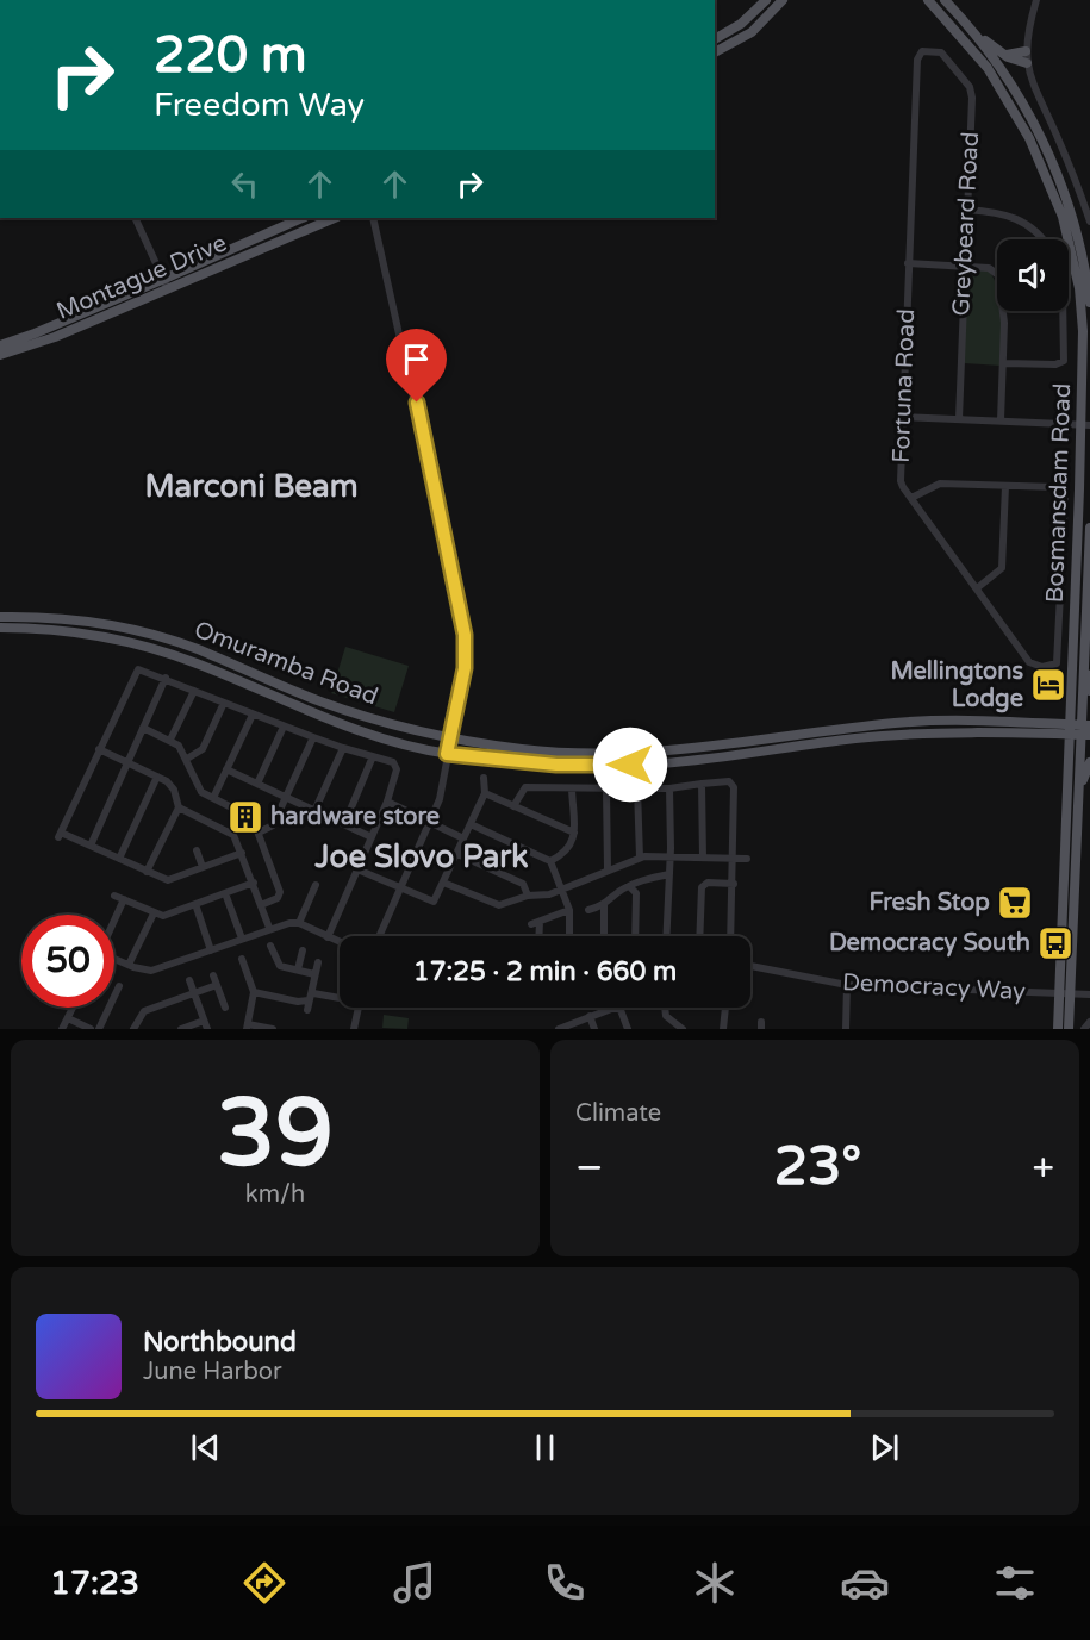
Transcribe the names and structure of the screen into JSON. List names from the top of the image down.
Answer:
{
  "streets": {
    "main road": ["Montague Drive", "Bosmansdam Road", "Omuramba Road"],
    "street": ["Greybeard Road", "Fortuna Road", "Democracy Way"]
  },
  "crossings": [
    ["Greybeard Road", "Fortuna Road"],
    ["Bosmansdam Road", "Omuramba Road"],
    ["Bosmansdam Road", "Democracy Way"]
  ],
  "districts": ["Marconi Beam", "Joe Slovo Park"],
  "places": {
    "hotel": ["Mellingtons Lodge"],
    "building": ["hardware store"],
    "supermarket": ["Fresh Stop"],
    "bus stop": ["Democracy South"]
  },
  "page": {
    "turn": ["220 m", "Freedom Way"],
    "limit": "50",
    "trip": "17:25 · 2 min · 660 m",
    "tile": [
      ["39", "km/h"],
      "Climate"
    ],
    "heat": ["−", "23°", "+"],
    "song": ["Northbound", "June Harbor"],
    "tabs": "17:23"
  }
}
